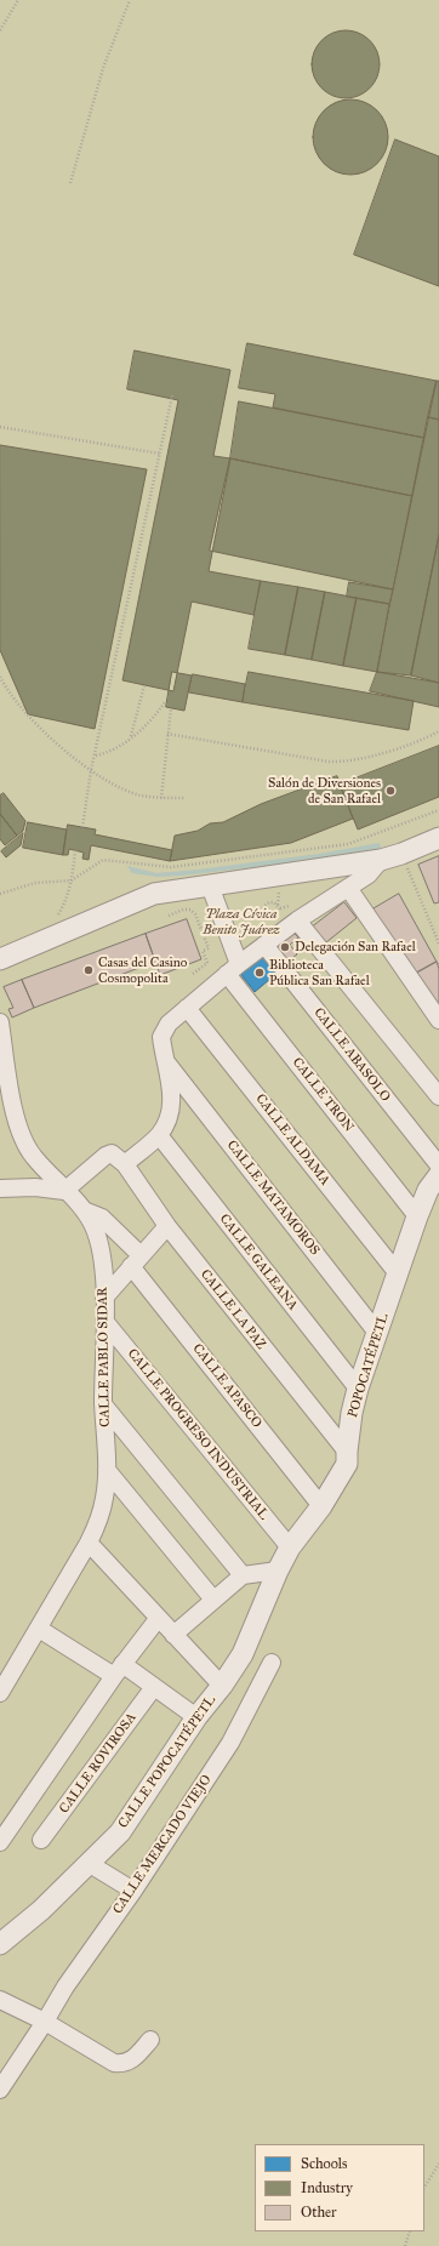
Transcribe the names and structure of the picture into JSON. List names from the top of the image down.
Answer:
{
  "streets": {
    "street": [
      "CALLE ABASOLO",
      "CALLE TRON",
      "CALLE ALDAMA",
      "CALLE MATAMOROS",
      "CALLE GALEANA",
      "CALLE LA PAZ",
      "CALLE PABLO SIDAR",
      "POPOCATÉPETL",
      "CALLE APASCO",
      "CALLE PROGRESO INDUSTRIAL",
      "CALLE POPOCATÉPETL",
      "CALLE ROVIROSA",
      "CALLE MERCADO VIEJO"
    ]
  },
  "crossings": [
    ["CALLE TRON", "POPOCATÉPETL"],
    ["CALLE ALDAMA", "POPOCATÉPETL"],
    ["CALLE MATAMOROS", "POPOCATÉPETL"],
    ["CALLE GALEANA", "POPOCATÉPETL"],
    ["CALLE LA PAZ", "POPOCATÉPETL"],
    ["CALLE PABLO SIDAR", "CALLE APASCO"],
    ["CALLE PABLO SIDAR", "CALLE PROGRESO INDUSTRIAL"],
    ["POPOCATÉPETL", "CALLE APASCO"],
    ["POPOCATÉPETL", "CALLE PROGRESO INDUSTRIAL"],
    ["POPOCATÉPETL", "CALLE POPOCATÉPETL"],
    ["CALLE PROGRESO INDUSTRIAL", "CALLE POPOCATÉPETL"]
  ],
  "parks": ["Plaza Cívica Benito Juárez"],
  "places": [
    "Salón de Diversiones de San Rafael",
    "Delegación San Rafael",
    "Casas del Casino Cosmopolita",
    "Biblioteca Pública San Rafael"
  ],
  "legend": ["Schools", "Industry", "Other"]
}
